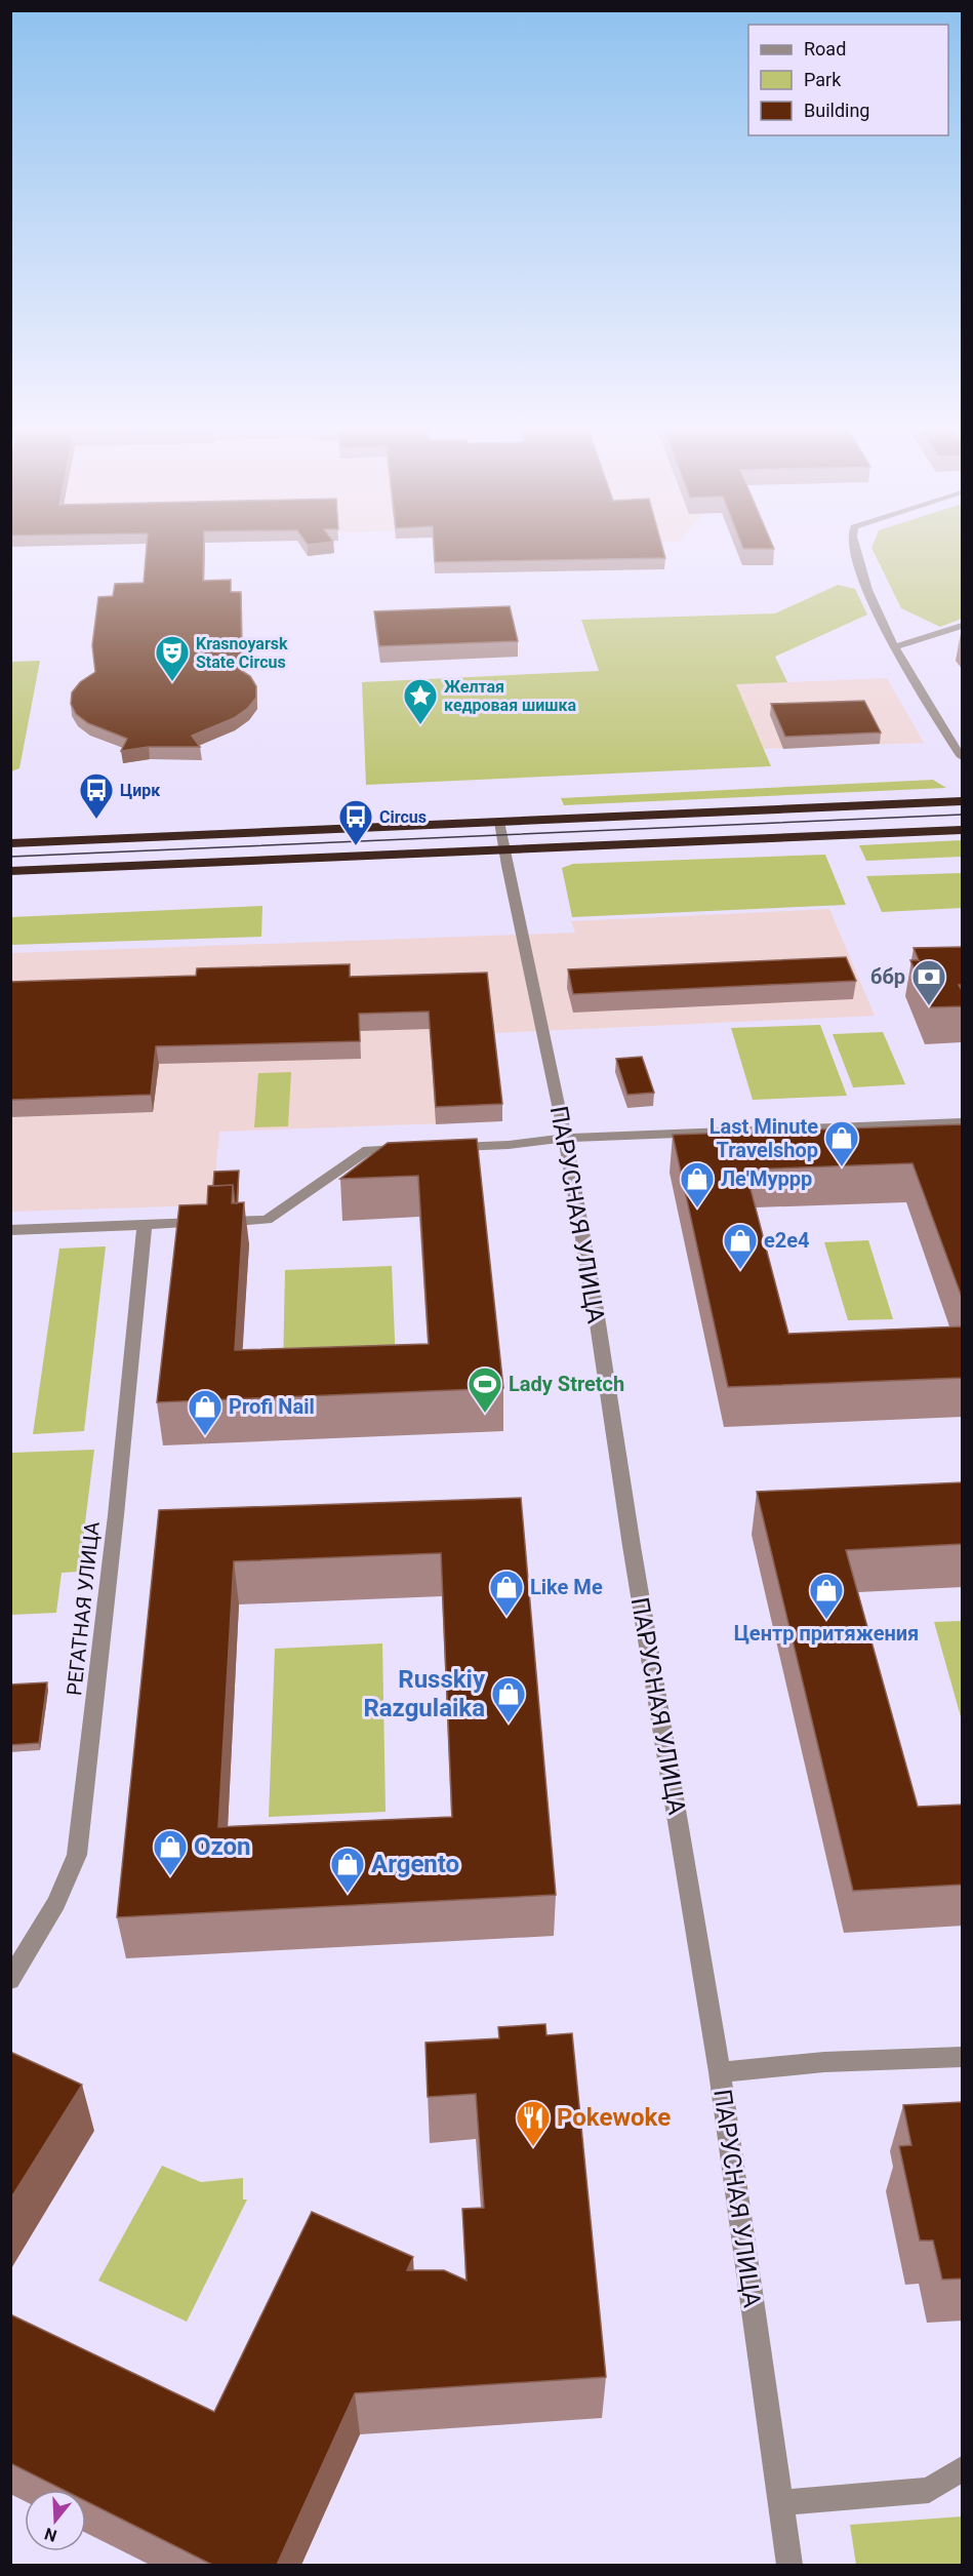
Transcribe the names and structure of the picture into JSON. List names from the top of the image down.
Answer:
{
  "streets": {
    "street": ["ПАРУСНАЯ УЛИЦА", "РЕГАТНАЯ УЛИЦА"]
  },
  "places": {
    "theatre": ["Krasnoyarsk State Circus"],
    "place": ["Желтая кедровая шишка"],
    "bus stop": ["Цирк", "Circus"],
    "bank": ["ббр"],
    "shop": [
      "Last Minute Travelshop",
      "Ле'Муррр",
      "е2е4",
      "Profi Nail",
      "Like Me",
      "Центр притяжения",
      "Russkiy Razgulaika",
      "Ozon",
      "Argento"
    ],
    "sports": ["Lady Stretch"],
    "restaurant": ["Pokewoke"]
  },
  "legend": ["Road", "Park", "Building"],
  "north": "bottom"
}
